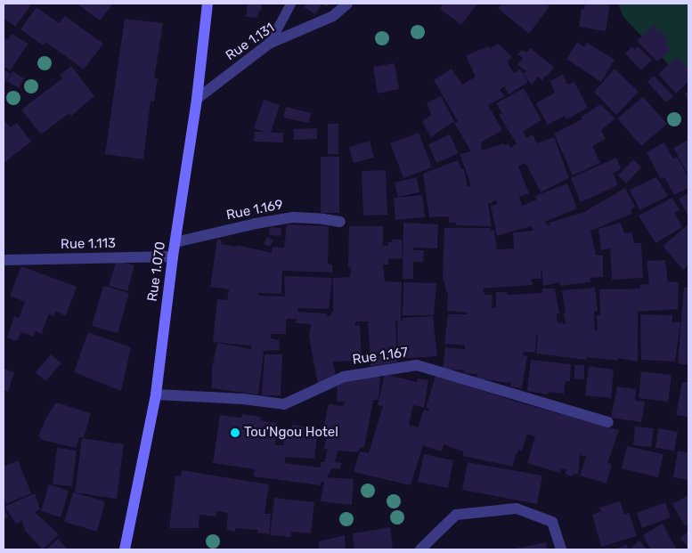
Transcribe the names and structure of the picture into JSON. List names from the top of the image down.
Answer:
{
  "streets": {
    "main road": ["Rue 1.070"],
    "street": [
      "Rue 1.131",
      "Rue 1.169",
      "Rue 1.113",
      "Rue 1.167"
    ]
  },
  "crossings": [
    ["Rue 1.131", "Rue 1.070"],
    ["Rue 1.169", "Rue 1.070"],
    ["Rue 1.113", "Rue 1.070"],
    ["Rue 1.070", "Rue 1.167"]
  ],
  "places": ["Tou'Ngou Hotel"]
}
